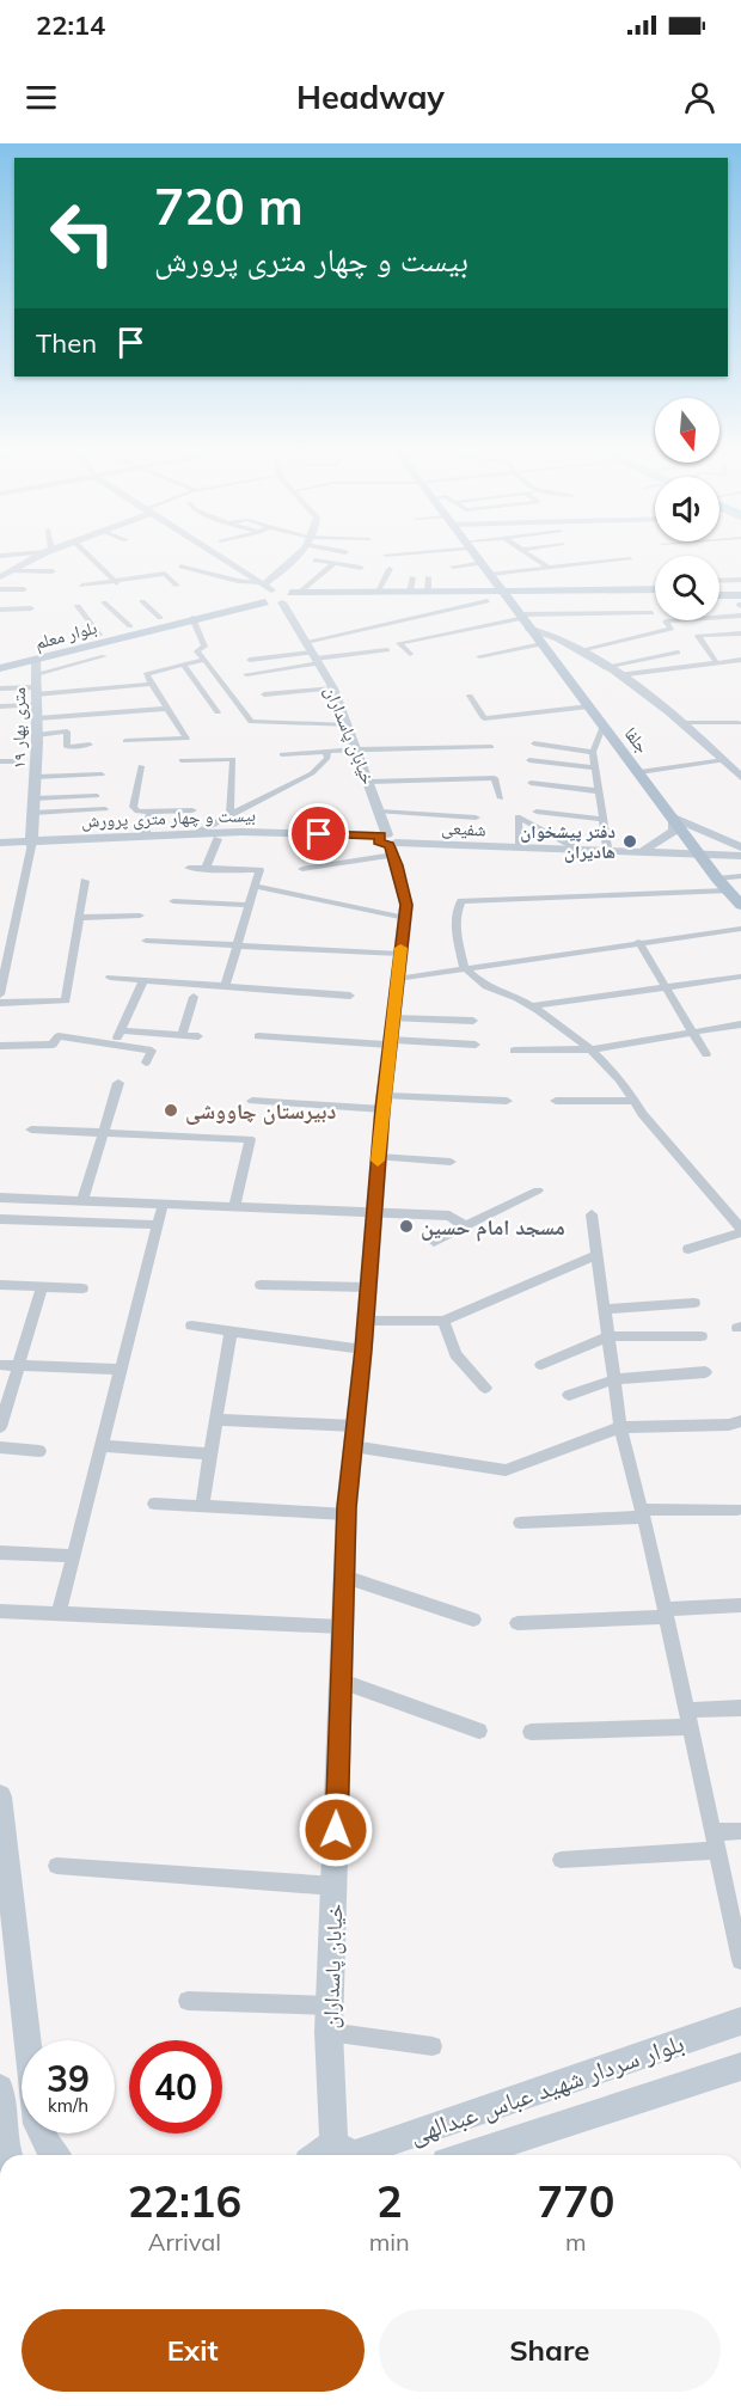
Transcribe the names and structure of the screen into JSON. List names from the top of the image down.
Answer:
{
  "streets": {
    "main road": ["بلوار معلم", "جلفا"],
    "street": [
      "۱۹ متری بهار",
      "خیابان پاسداران",
      "بیست و چهار متری پرورش",
      "شفیعی",
      "بلوار سردار شهید عباس عبدالهی"
    ]
  },
  "crossings": [
    ["بلوار معلم", "۱۹ متری بهار"],
    ["۱۹ متری بهار", "بیست و چهار متری پرورش"],
    ["خیابان پاسداران", "بیست و چهار متری پرورش"],
    ["خیابان پاسداران", "شفیعی"],
    ["خیابان پاسداران", "بلوار سردار شهید عباس عبدالهی"],
    ["جلفا", "شفیعی"],
    ["بیست و چهار متری پرورش", "شفیعی"]
  ],
  "places": ["دفتر پیشخوان هادیران", "دبیرستان چاووشی", "مسجد امام حسین"],
  "north": "bottom",
  "page": {
    "status": "22:14",
    "header": "Headway",
    "turn": ["720 m", "بیست و چهار متری پرورش"],
    "then": "Then",
    "speed": "39 km/h",
    "limit": "40",
    "eta": [
      "22:16",
      "Arrival",
      "2",
      "min",
      "770",
      "m"
    ],
    "buttons": ["Exit", "Share"]
  }
}
